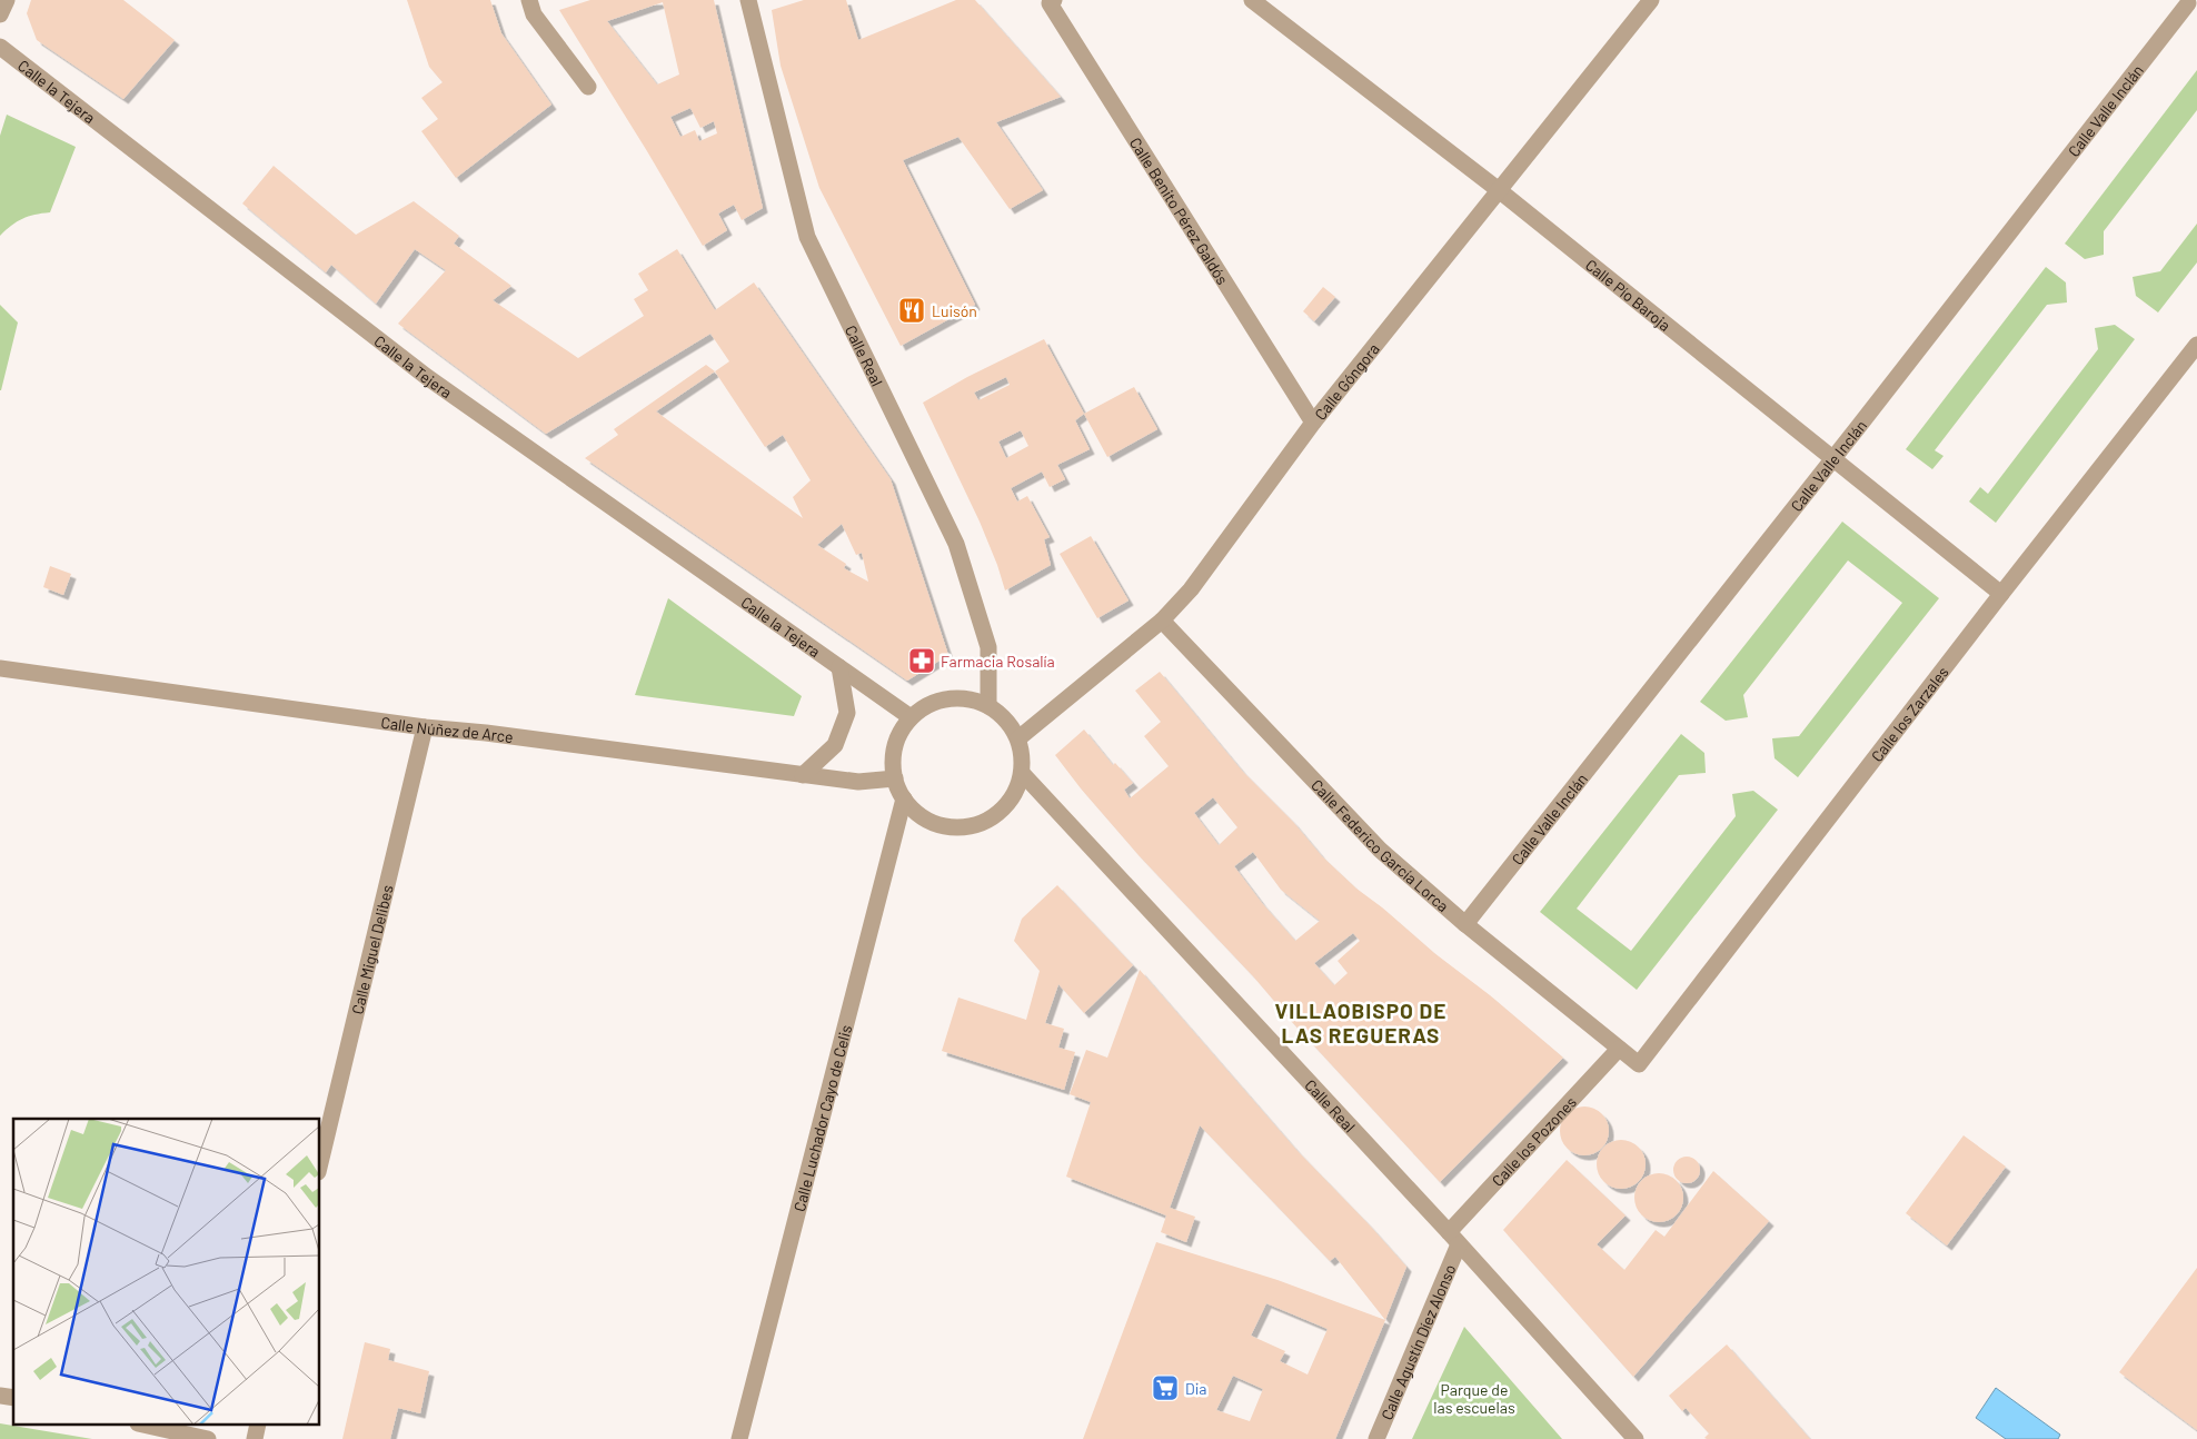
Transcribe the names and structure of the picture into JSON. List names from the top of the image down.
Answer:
{
  "streets": {
    "street": [
      "Calle la Tejera",
      "Calle Valle Inclán",
      "Calle Benito Pérez Galdós",
      "Calle Pío Baroja",
      "Calle Real",
      "Calle Góngora",
      "Calle los Zarzales",
      "Calle Núñez de Arce",
      "Calle Federico García Lorca",
      "Calle Miguel Delibes",
      "Calle Luchador Cayo de Celis",
      "Calle los Pozones",
      "Calle Agustín Díez Alonso"
    ]
  },
  "crossings": [
    ["Calle la Tejera", "Calle Real"],
    ["Calle la Tejera", "Calle Góngora"],
    ["Calle la Tejera", "Calle Núñez de Arce"],
    ["Calle la Tejera", "Calle Luchador Cayo de Celis"],
    ["Calle Valle Inclán", "Calle Pío Baroja"],
    ["Calle Valle Inclán", "Calle Federico García Lorca"],
    ["Calle Benito Pérez Galdós", "Calle Góngora"],
    ["Calle Pío Baroja", "Calle Góngora"],
    ["Calle Pío Baroja", "Calle los Zarzales"],
    ["Calle Real", "Calle Góngora"],
    ["Calle Real", "Calle Núñez de Arce"],
    ["Calle Real", "Calle Luchador Cayo de Celis"],
    ["Calle Real", "Calle los Pozones"],
    ["Calle Real", "Calle Agustín Díez Alonso"],
    ["Calle Góngora", "Calle Núñez de Arce"],
    ["Calle Góngora", "Calle Federico García Lorca"],
    ["Calle Góngora", "Calle Luchador Cayo de Celis"],
    ["Calle los Zarzales", "Calle Federico García Lorca"],
    ["Calle los Zarzales", "Calle los Pozones"],
    ["Calle Núñez de Arce", "Calle Miguel Delibes"],
    ["Calle Núñez de Arce", "Calle Luchador Cayo de Celis"],
    ["Calle Federico García Lorca", "Calle los Pozones"],
    ["Calle los Pozones", "Calle Agustín Díez Alonso"]
  ],
  "districts": ["VILLAOBISPO DE LAS REGUERAS"],
  "parks": ["Parque de las escuelas"],
  "places": {
    "restaurant": ["Luisón"],
    "pharmacy": ["Farmacia Rosalía"],
    "supermarket": ["Dia"]
  }
}
